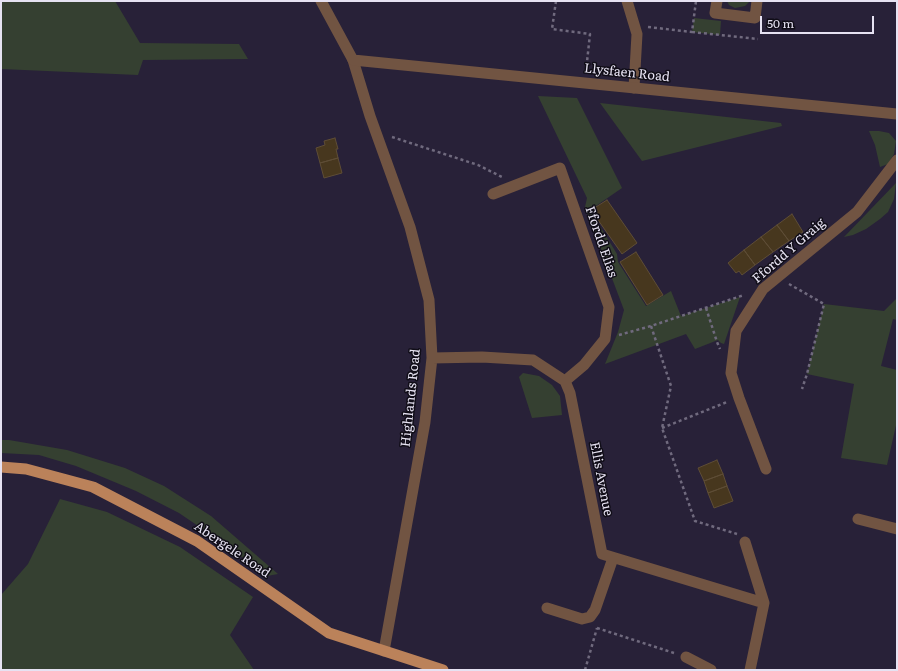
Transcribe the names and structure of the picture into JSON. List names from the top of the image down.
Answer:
{
  "streets": {
    "main road": ["Abergele Road"],
    "street": [
      "Llysfaen Road",
      "Ffordd Elias",
      "Ffordd Y Graig",
      "Highlands Road",
      "Ellis Avenue"
    ]
  },
  "crossings": [
    ["Llysfaen Road", "Highlands Road"],
    ["Highlands Road", "Abergele Road"]
  ],
  "scale_bar": "50 m"
}
